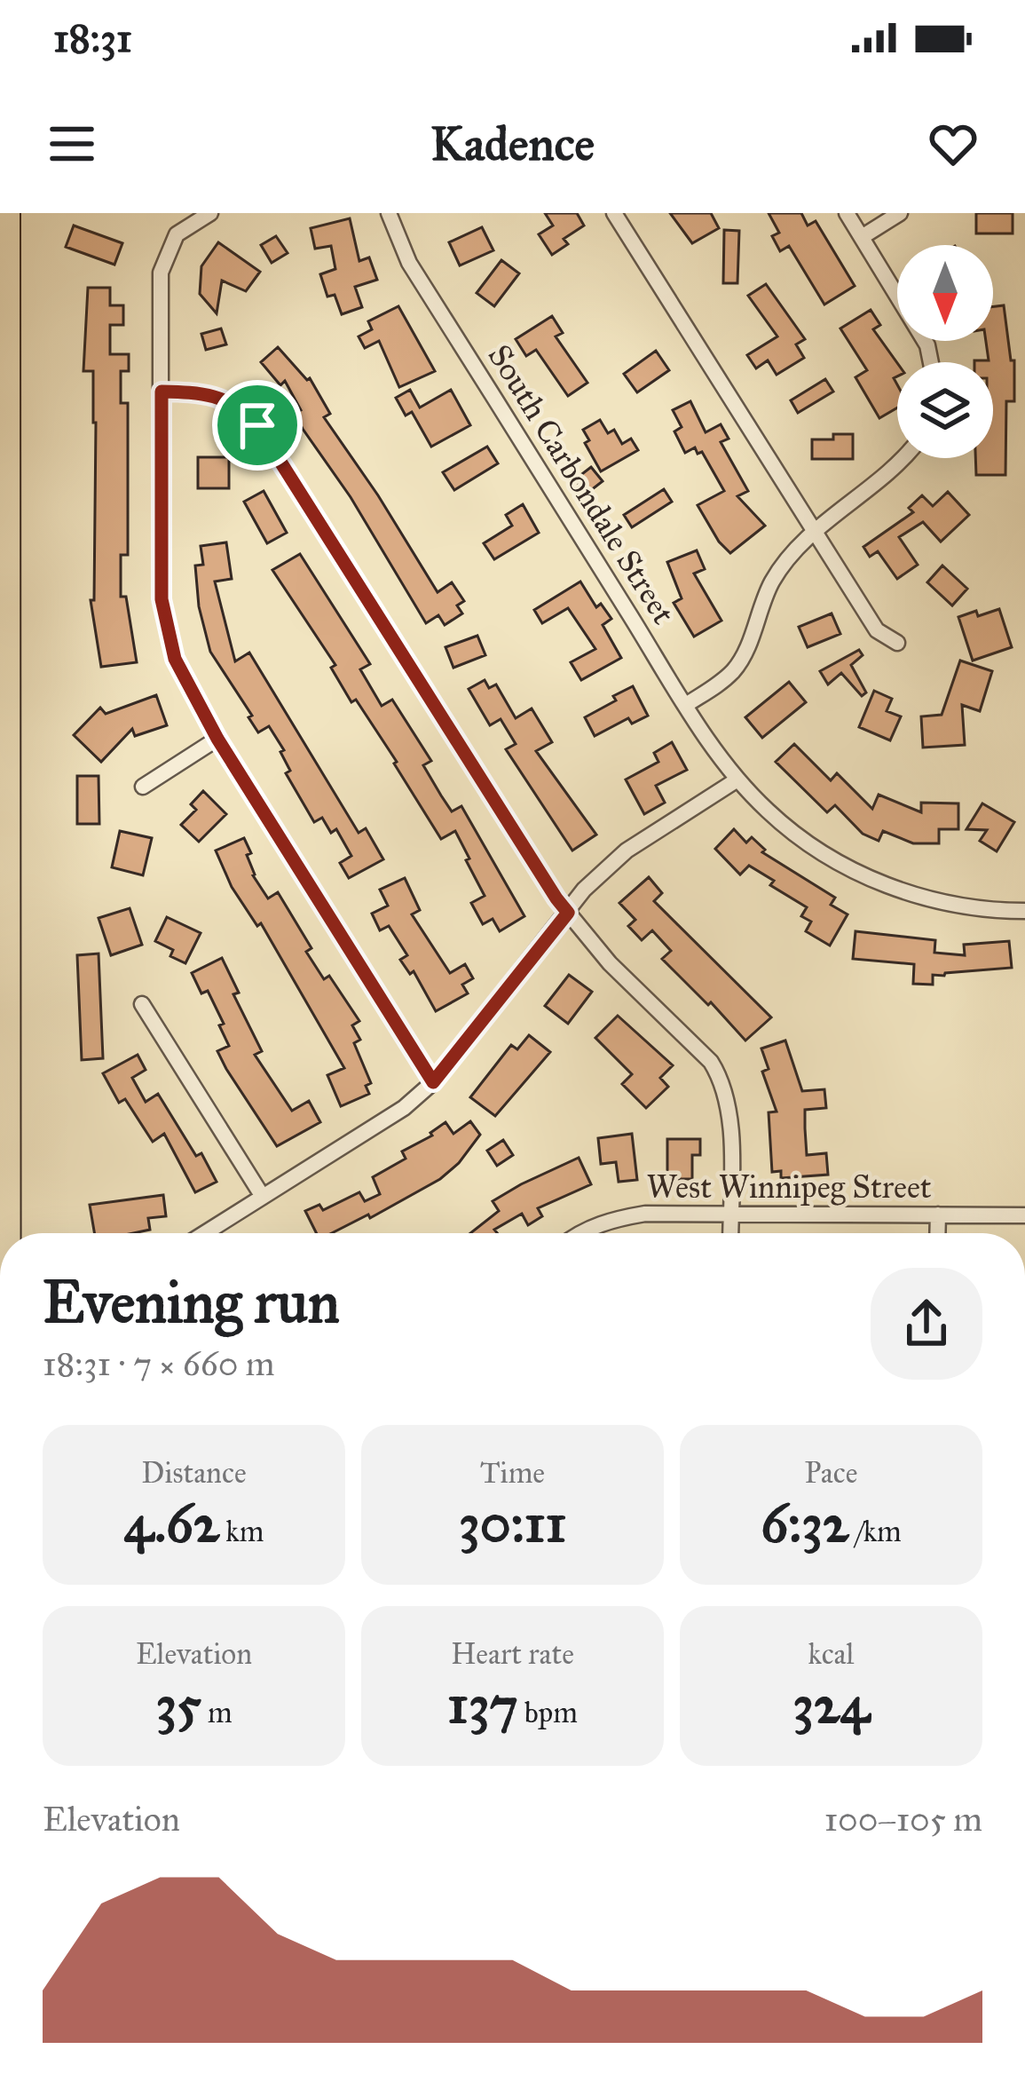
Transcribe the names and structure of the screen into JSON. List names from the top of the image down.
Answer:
{
  "streets": {
    "street": ["South Carbondale Street", "West Winnipeg Street"]
  },
  "north": "bottom",
  "page": {
    "status": "18:31",
    "header": "Kadence",
    "heading": ["Evening run", "18:31 · 7 × 660 m"],
    "stats": [
      ["Distance", "4.62 km"],
      ["Time", "30:11"],
      ["Pace", "6:32 /km"],
      ["Elevation", "35 m"],
      ["Heart rate", "137 bpm"],
      ["kcal", "324"]
    ],
    "chart": ["Elevation", "100–105 m"]
  }
}
